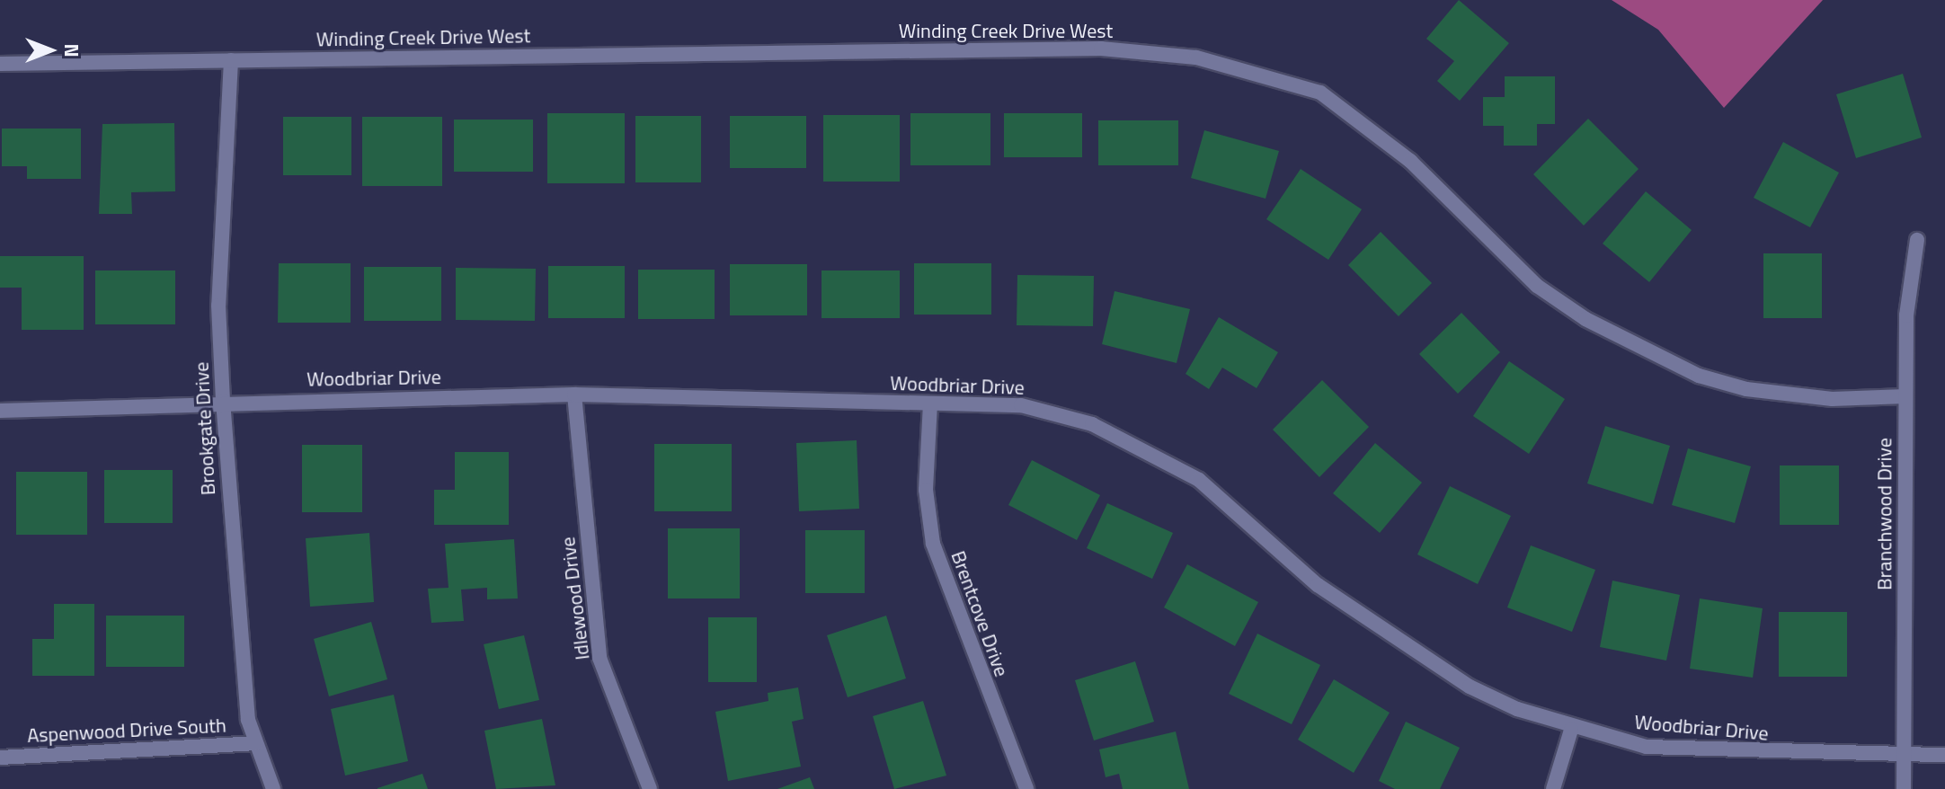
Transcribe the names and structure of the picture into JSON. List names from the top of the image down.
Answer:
{
  "streets": {
    "street": [
      "Winding Creek Drive West",
      "Woodbriar Drive",
      "Brookgate Drive",
      "Branchwood Drive",
      "Idlewood Drive",
      "Brentcove Drive",
      "Aspenwood Drive South"
    ]
  },
  "crossings": [
    ["Winding Creek Drive West", "Brookgate Drive"],
    ["Winding Creek Drive West", "Branchwood Drive"],
    ["Woodbriar Drive", "Brookgate Drive"],
    ["Woodbriar Drive", "Branchwood Drive"],
    ["Woodbriar Drive", "Idlewood Drive"],
    ["Woodbriar Drive", "Brentcove Drive"],
    ["Brookgate Drive", "Aspenwood Drive South"]
  ],
  "north": "right"
}
